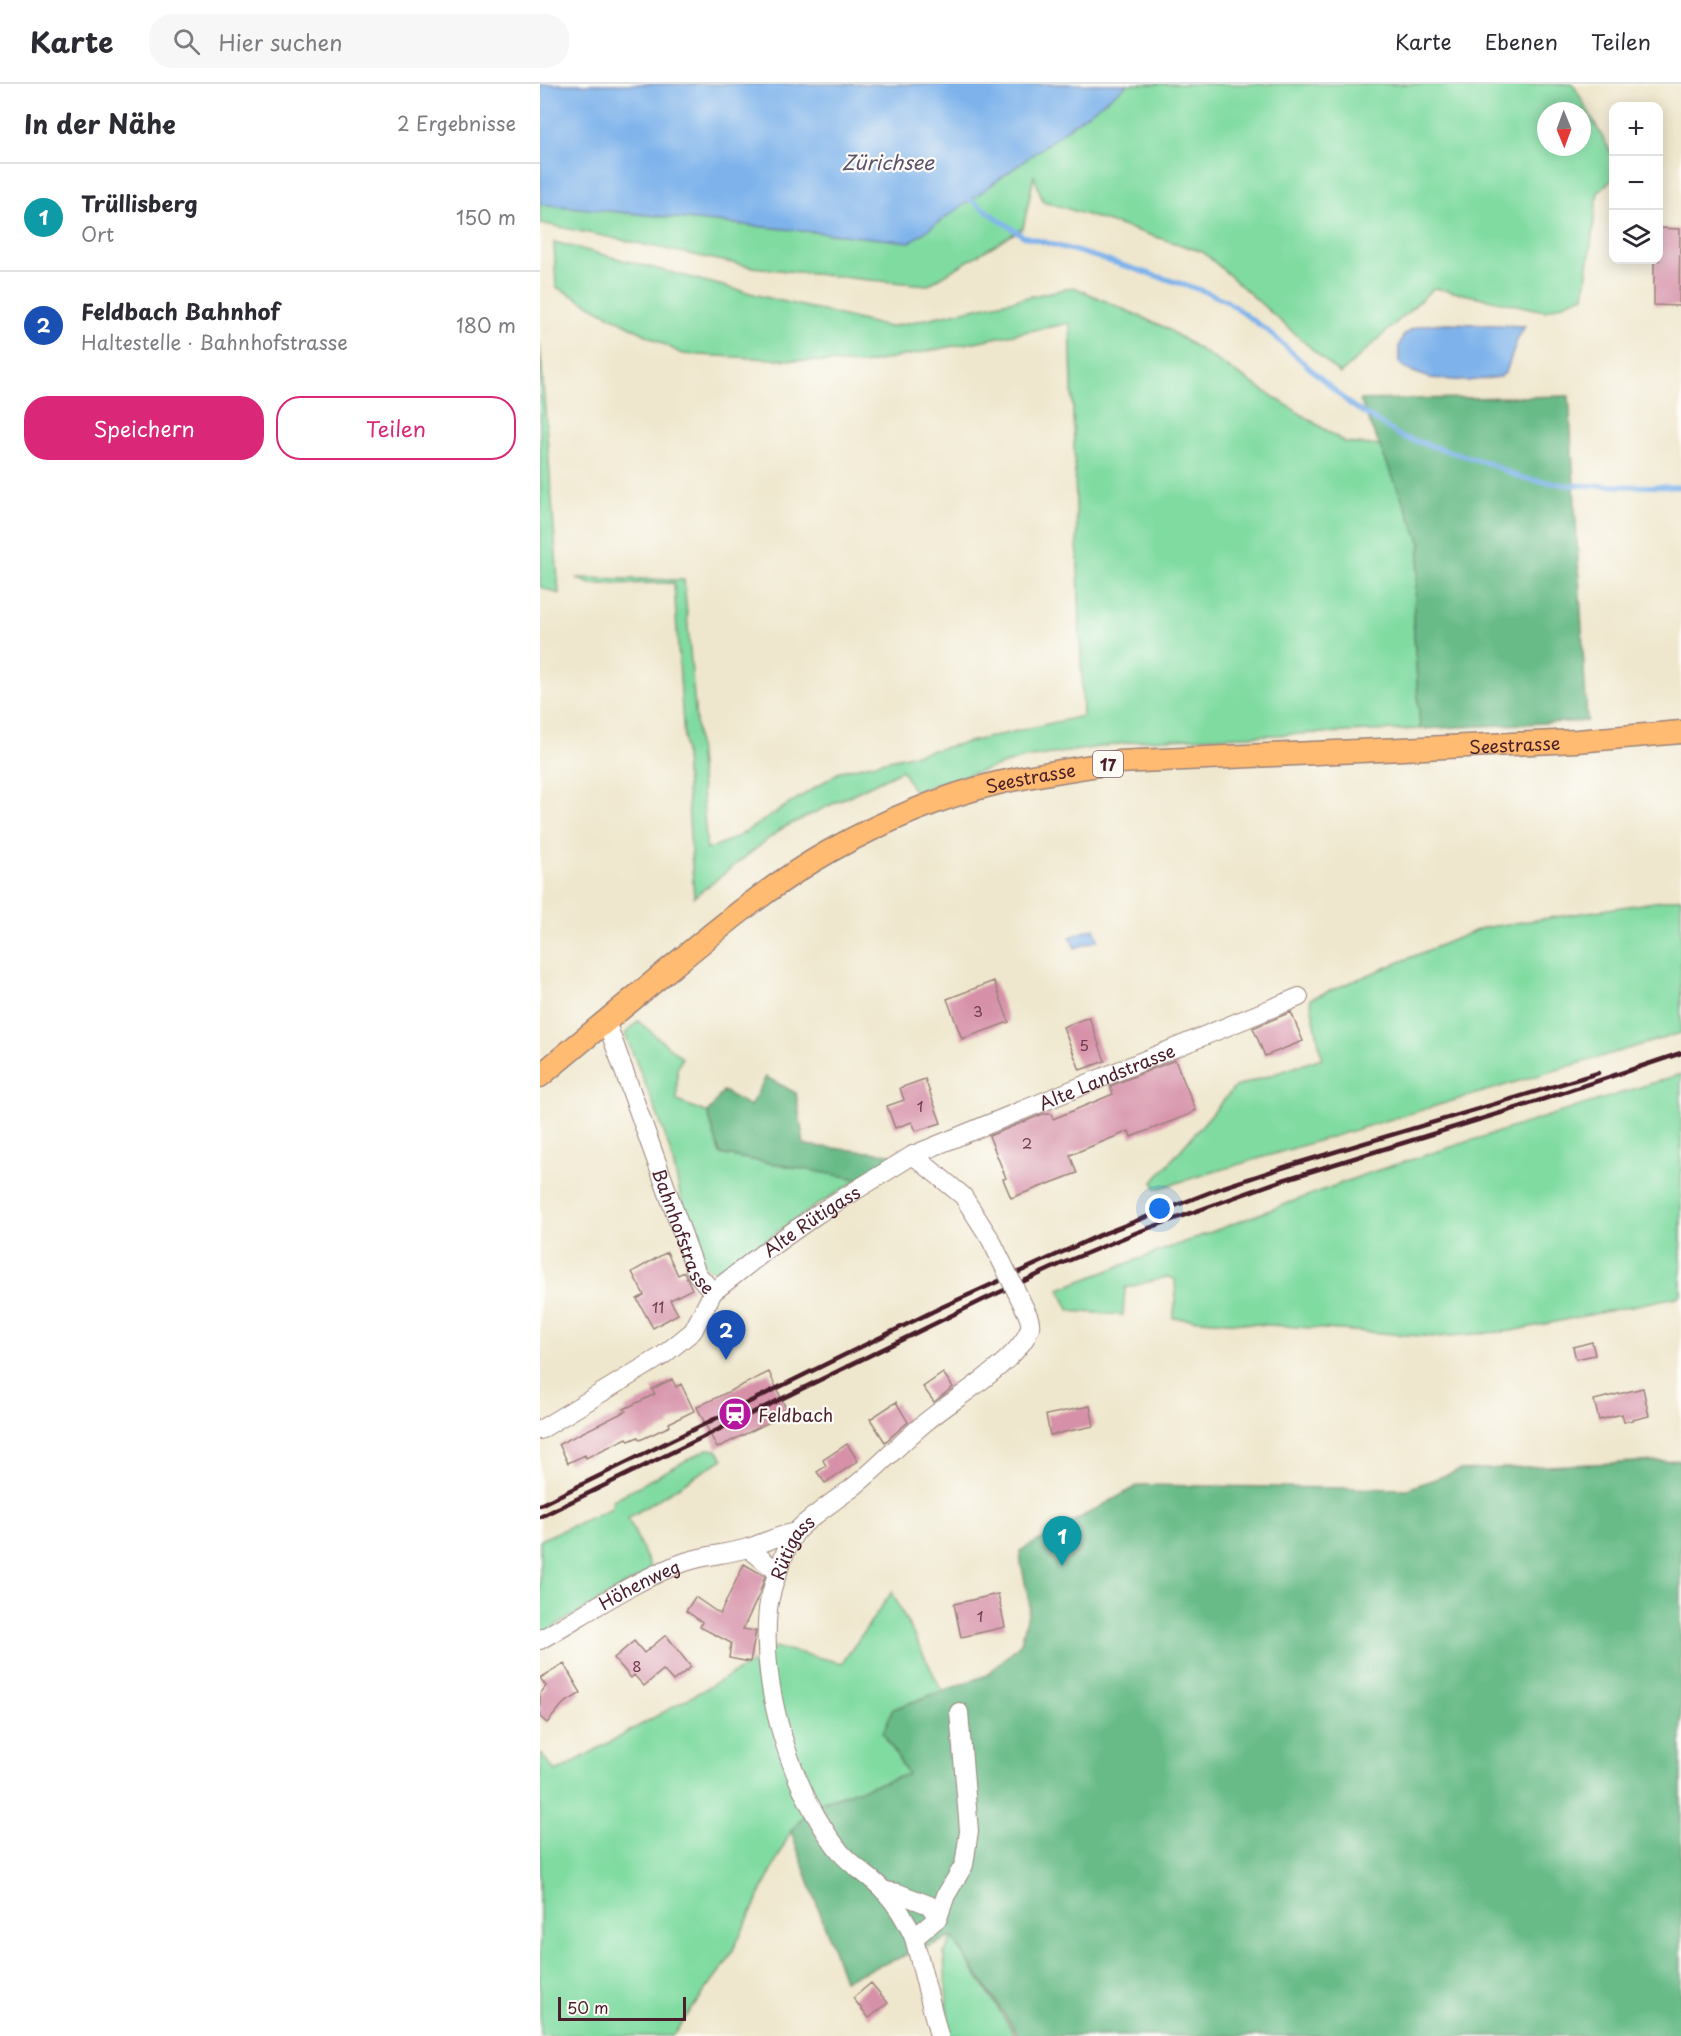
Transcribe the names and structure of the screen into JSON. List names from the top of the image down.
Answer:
{
  "streets": {
    "main road": ["Seestrasse", "17"],
    "street": [
      "Alte Landstrasse",
      "Alte Rütigass",
      "Bahnhofstrasse",
      "Rütigass",
      "Höhenweg"
    ]
  },
  "crossings": [
    ["Seestrasse", "Bahnhofstrasse"],
    ["Alte Landstrasse", "Alte Rütigass"],
    ["Alte Landstrasse", "Rütigass"],
    ["Alte Rütigass", "Bahnhofstrasse"],
    ["Alte Rütigass", "Rütigass"],
    ["Rütigass", "Höhenweg"]
  ],
  "water": ["Zürichsee"],
  "places": {
    "station": ["Feldbach"]
  },
  "house_numbers": [
    "3",
    "5",
    "1",
    "2",
    "11",
    "1",
    "8"
  ],
  "scale_bar": "50 m",
  "north": "bottom",
  "page": {
    "header": "Karte",
    "search": "Hier suchen",
    "nav": ["Karte", "Ebenen", "Teilen"],
    "heading": ["In der Nähe", "2 Ergebnisse"],
    "map_buttons": ["+", "−"],
    "list": [
      {
        "mark": "1",
        "name": "Trüllisberg",
        "note": "Ort",
        "value": "150 m"
      },
      {
        "mark": "2",
        "name": "Feldbach Bahnhof",
        "note": "Haltestelle · Bahnhofstrasse",
        "value": "180 m"
      }
    ],
    "buttons": ["Speichern", "Teilen"],
    "pins": ["2", "1"],
    "scale": "50 m"
  }
}
